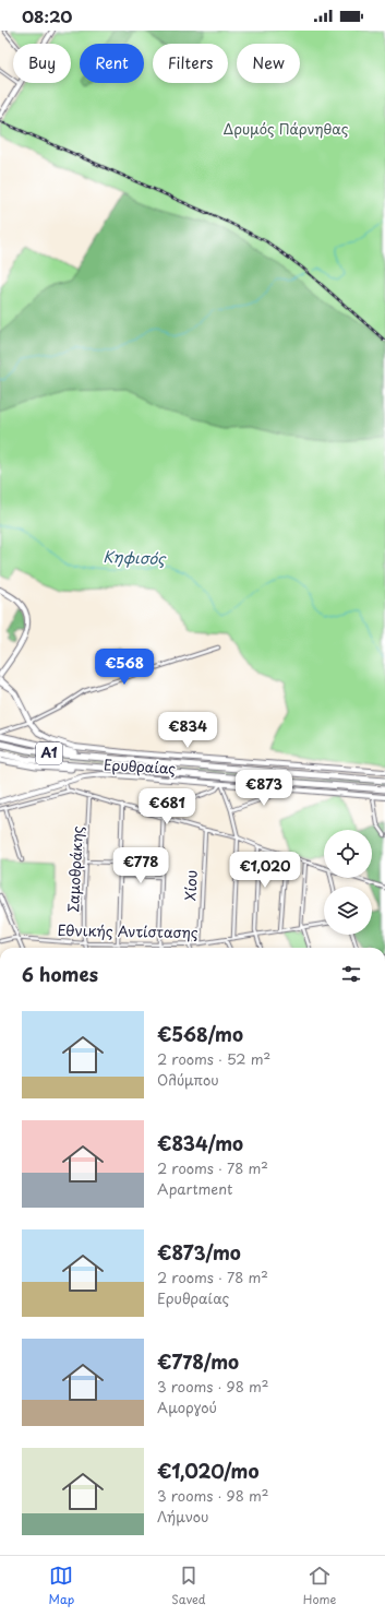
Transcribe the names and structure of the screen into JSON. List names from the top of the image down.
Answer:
{
  "streets": {
    "highway": ["Α1"],
    "main road": ["Ερυθραίας"],
    "street": ["Σαμοθράκης", "Χίου", "Εθνικής Αντίστασης"]
  },
  "crossings": [
    ["Σαμοθράκης", "Εθνικής Αντίστασης"],
    ["Χίου", "Εθνικής Αντίστασης"]
  ],
  "water": ["Κηφισός"],
  "parks": ["Δρυμός Πάρνηθας"],
  "page": {
    "status": "08:20",
    "chip": [
      "Buy",
      "Rent",
      "Filters",
      "New"
    ],
    "price": [
      "€568",
      "€834",
      "€873",
      "€681",
      "€778",
      "€1,020"
    ],
    "heading": "6 homes",
    "list": [
      {
        "name": "€568/mo",
        "note": "2 rooms · 52 m² · Ολύμπου"
      },
      {
        "name": "€834/mo",
        "note": "2 rooms · 78 m² · Apartment"
      },
      {
        "name": "€873/mo",
        "note": "2 rooms · 78 m² · Ερυθραίας"
      },
      {
        "name": "€778/mo",
        "note": "3 rooms · 98 m² · Αμοργού"
      },
      {
        "name": "€1,020/mo",
        "note": "3 rooms · 98 m² · Λήμνου"
      }
    ],
    "tabs": ["Map", "Saved", "Home"]
  }
}
